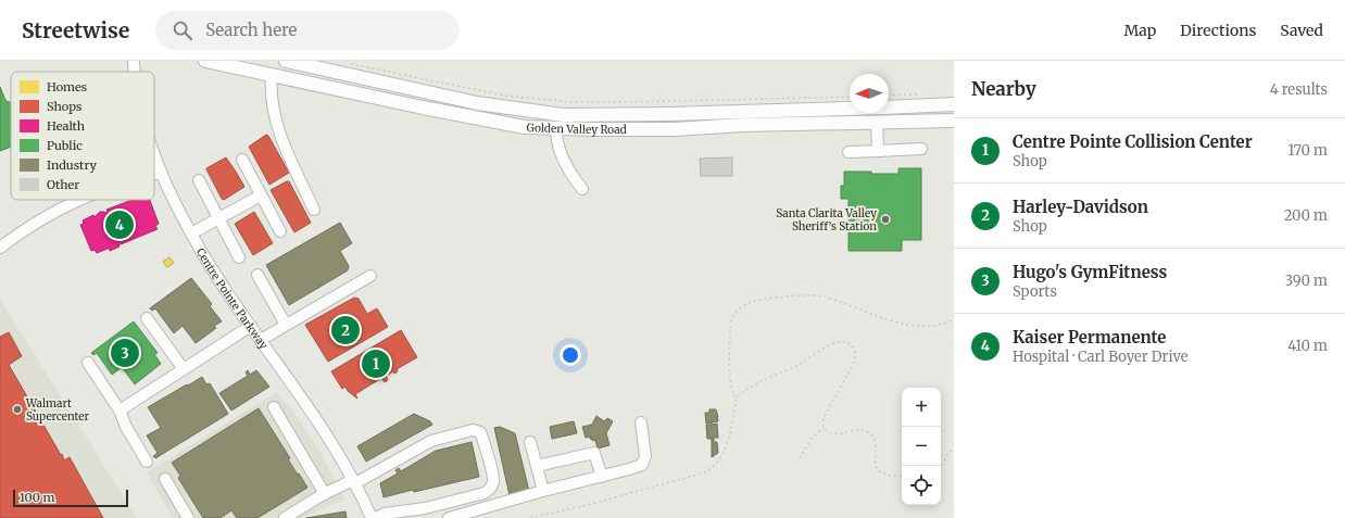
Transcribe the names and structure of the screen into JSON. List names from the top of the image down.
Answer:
{
  "streets": {
    "main road": ["Golden Valley Road"],
    "street": ["Centre Pointe Parkway"]
  },
  "places": ["Santa Clarita Valley Sheriff’s Station", "Walmart Supercenter"],
  "legend": [
    "Homes",
    "Shops",
    "Health",
    "Public",
    "Industry",
    "Other"
  ],
  "scale_bar": "100 m",
  "north": "left",
  "page": {
    "header": "Streetwise",
    "search": "Search here",
    "nav": ["Map", "Directions", "Saved"],
    "heading": ["Nearby", "4 results"],
    "list": [
      {
        "mark": "1",
        "name": "Centre Pointe Collision Center",
        "note": "Shop",
        "value": "170 m"
      },
      {
        "mark": "2",
        "name": "Harley-Davidson",
        "note": "Shop",
        "value": "200 m"
      },
      {
        "mark": "3",
        "name": "Hugo's GymFitness",
        "note": "Sports",
        "value": "390 m"
      },
      {
        "mark": "4",
        "name": "Kaiser Permanente",
        "note": "Hospital · Carl Boyer Drive",
        "value": "410 m"
      }
    ],
    "pins": [
      "4",
      "2",
      "3",
      "1"
    ],
    "map_buttons": ["+", "−"],
    "scale": "100 m"
  }
}
